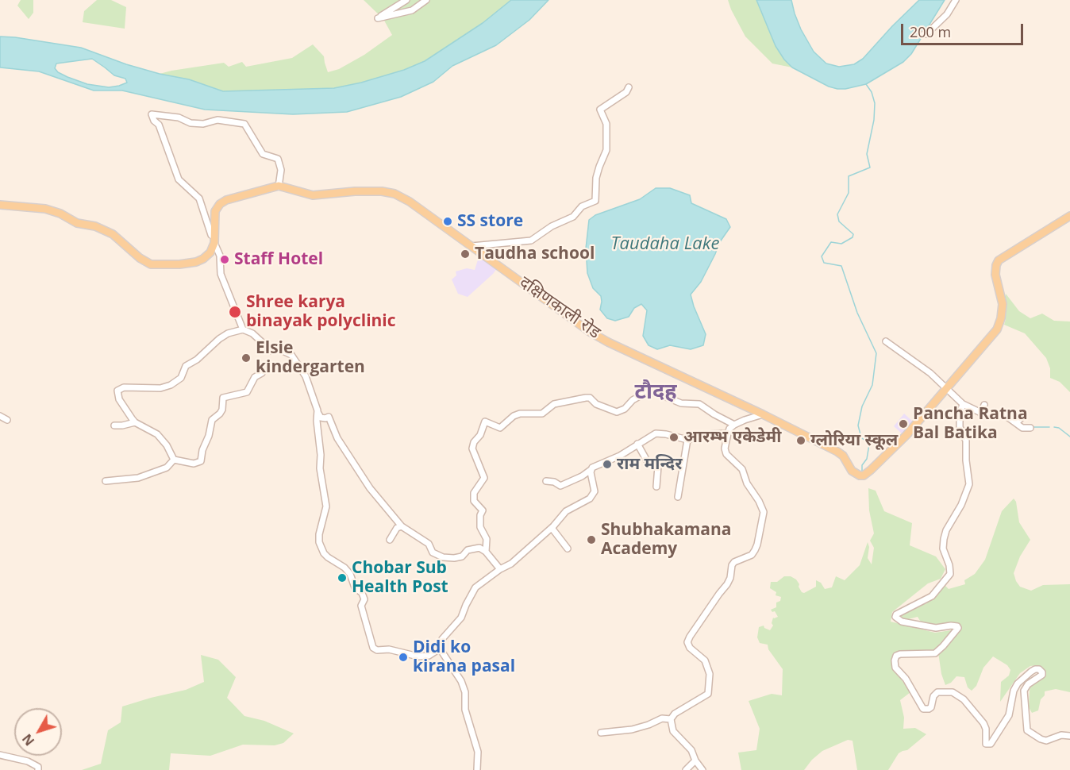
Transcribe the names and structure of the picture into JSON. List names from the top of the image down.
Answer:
{
  "streets": {
    "main road": ["दक्षिणकाली रोड"]
  },
  "districts": ["टौदह"],
  "water": ["Taudaha Lake"],
  "places": [
    "SS store",
    "Taudha school",
    "Staff Hotel",
    "Shree karya binayak polyclinic",
    "Elsie kindergarten",
    "Pancha Ratna Bal Batika",
    "आरम्भ एकेडेमी",
    "ग्लोरिया स्कूल",
    "राम मन्दिर",
    "Shubhakamana Academy",
    "Chobar Sub Health Post",
    "Didi ko kirana pasal"
  ],
  "scale_bar": "200 m",
  "north": "bottom left"
}
